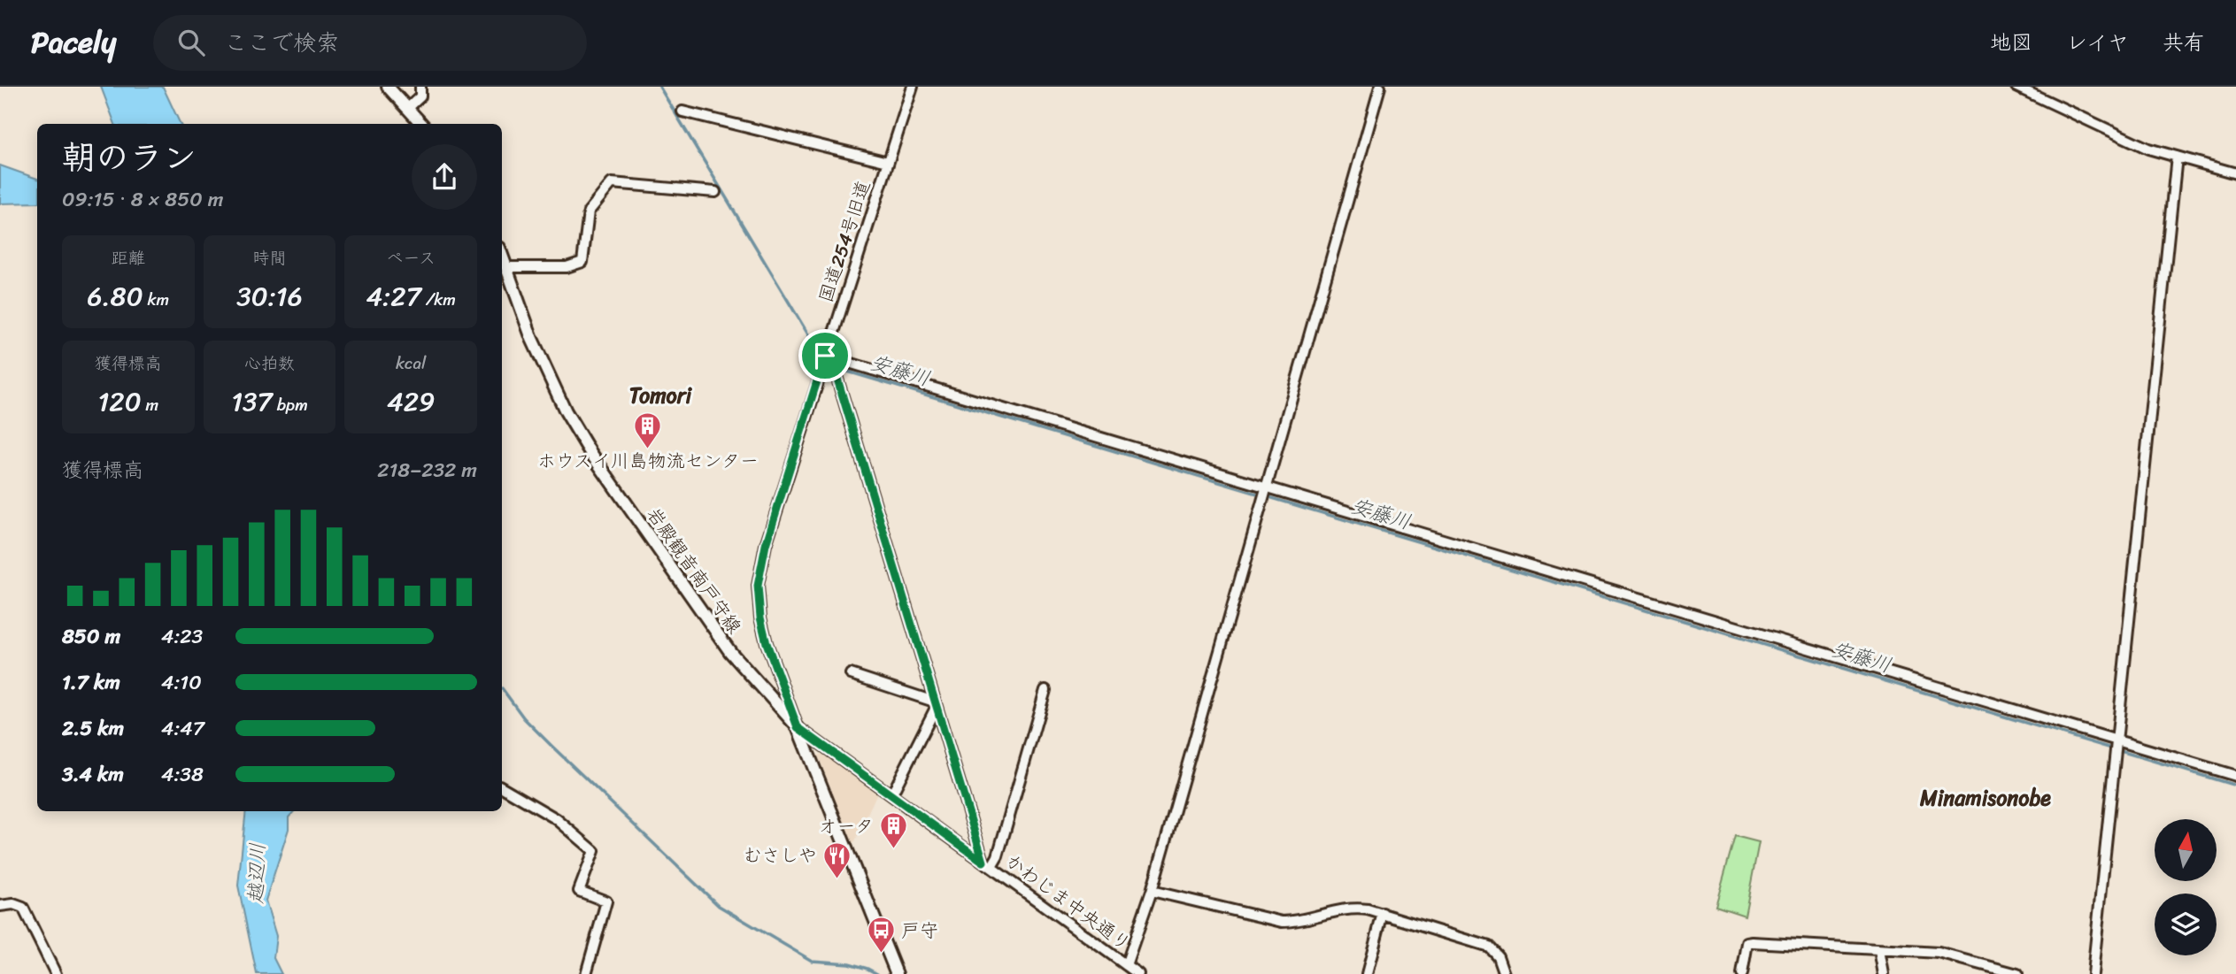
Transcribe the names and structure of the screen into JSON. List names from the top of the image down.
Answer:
{
  "streets": {
    "main road": ["岩殿観音南戸守線"],
    "street": ["国道254号旧道", "かわじま中央通り"]
  },
  "crossings": [
    ["国道254号旧道", "岩殿観音南戸守線"],
    ["国道254号旧道", "かわじま中央通り"],
    ["岩殿観音南戸守線", "かわじま中央通り"]
  ],
  "districts": ["Tomori", "Minamisonobe"],
  "water": ["安藤川", "越辺川"],
  "places": {
    "building": ["ホウスイ川島物流センター", "オータ"],
    "restaurant": ["むさしや"],
    "bus stop": ["戸守"]
  },
  "north": "top",
  "page": {
    "header": "Pacely",
    "search": "ここで検索",
    "nav": ["地図", "レイヤ", "共有"],
    "heading": ["朝のラン", "09:15 · 8 × 850 m"],
    "stats": [
      ["距離", "6.80 km"],
      ["時間", "30:16"],
      ["ペース", "4:27 /km"],
      ["獲得標高", "120 m"],
      ["心拍数", "137 bpm"],
      ["kcal", "429"]
    ],
    "chart": ["獲得標高", "218–232 m"],
    "list": [
      {
        "name": "850 m",
        "note": "4:23"
      },
      {
        "name": "1.7 km",
        "note": "4:10"
      },
      {
        "name": "2.5 km",
        "note": "4:47"
      },
      {
        "name": "3.4 km",
        "note": "4:38"
      }
    ]
  }
}
